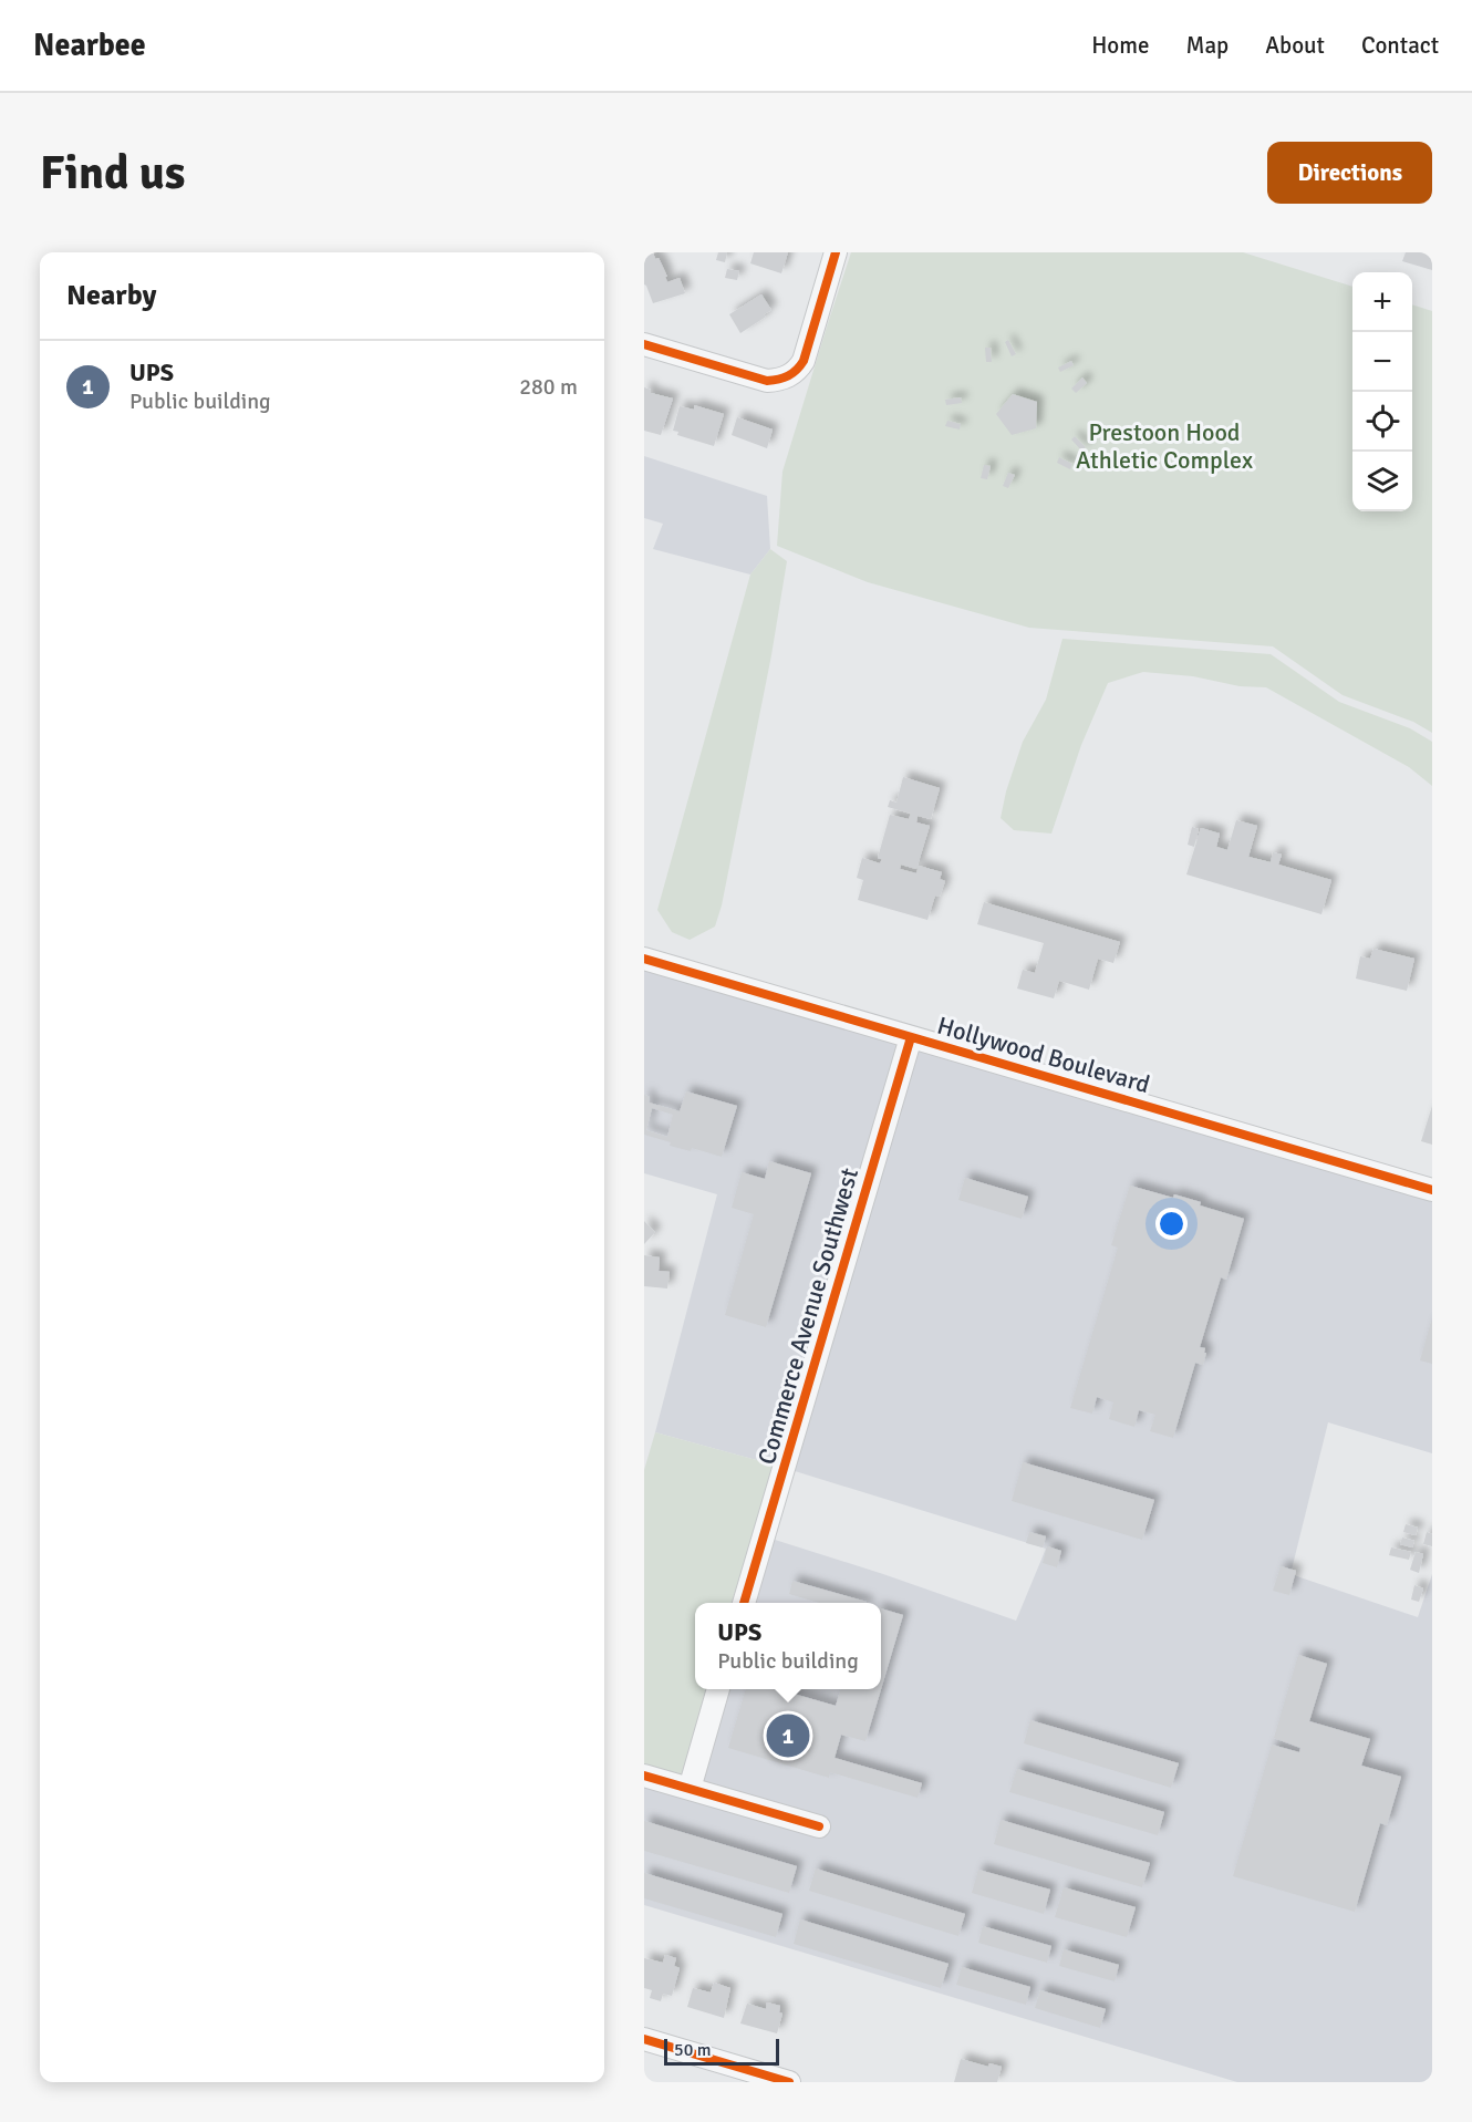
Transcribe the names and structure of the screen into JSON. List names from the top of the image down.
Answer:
{
  "streets": {
    "street": ["Hollywood Boulevard", "Commerce Avenue Southwest"]
  },
  "crossings": [
    ["Hollywood Boulevard", "Commerce Avenue Southwest"]
  ],
  "parks": ["Prestoon Hood Athletic Complex"],
  "scale_bar": "50 m",
  "page": {
    "header": "Nearbee",
    "nav": [
      "Home",
      "Map",
      "About",
      "Contact"
    ],
    "buttons": "Directions",
    "title": "Find us",
    "heading": "Nearby",
    "map_buttons": ["+", "−"],
    "list": [
      {
        "mark": "1",
        "name": "UPS",
        "note": "Public building",
        "value": "280 m"
      }
    ],
    "popup": ["UPS", "Public building"],
    "pins": "1",
    "scale": "50 m"
  }
}
